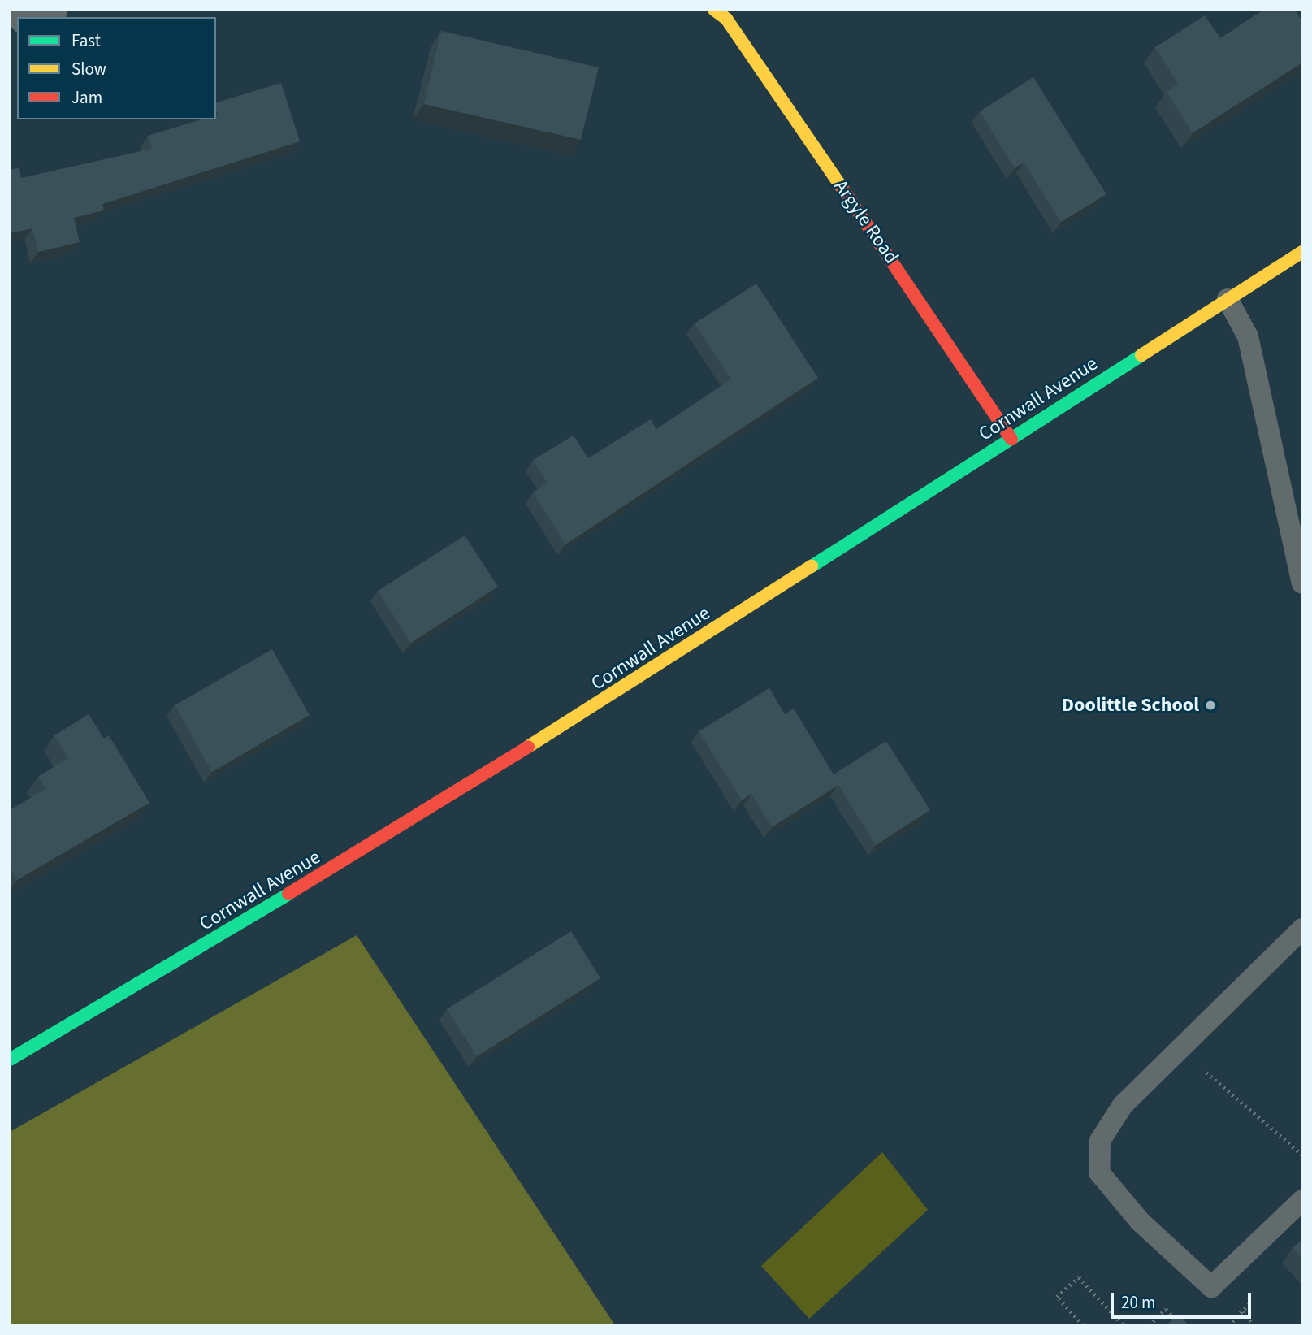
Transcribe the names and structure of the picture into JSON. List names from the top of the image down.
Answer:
{
  "streets": {
    "street": ["Argyle Road", "Cornwall Avenue"]
  },
  "crossings": [
    ["Argyle Road", "Cornwall Avenue"]
  ],
  "places": ["Doolittle School"],
  "legend": ["Fast", "Slow", "Jam"],
  "scale_bar": "20 m"
}
